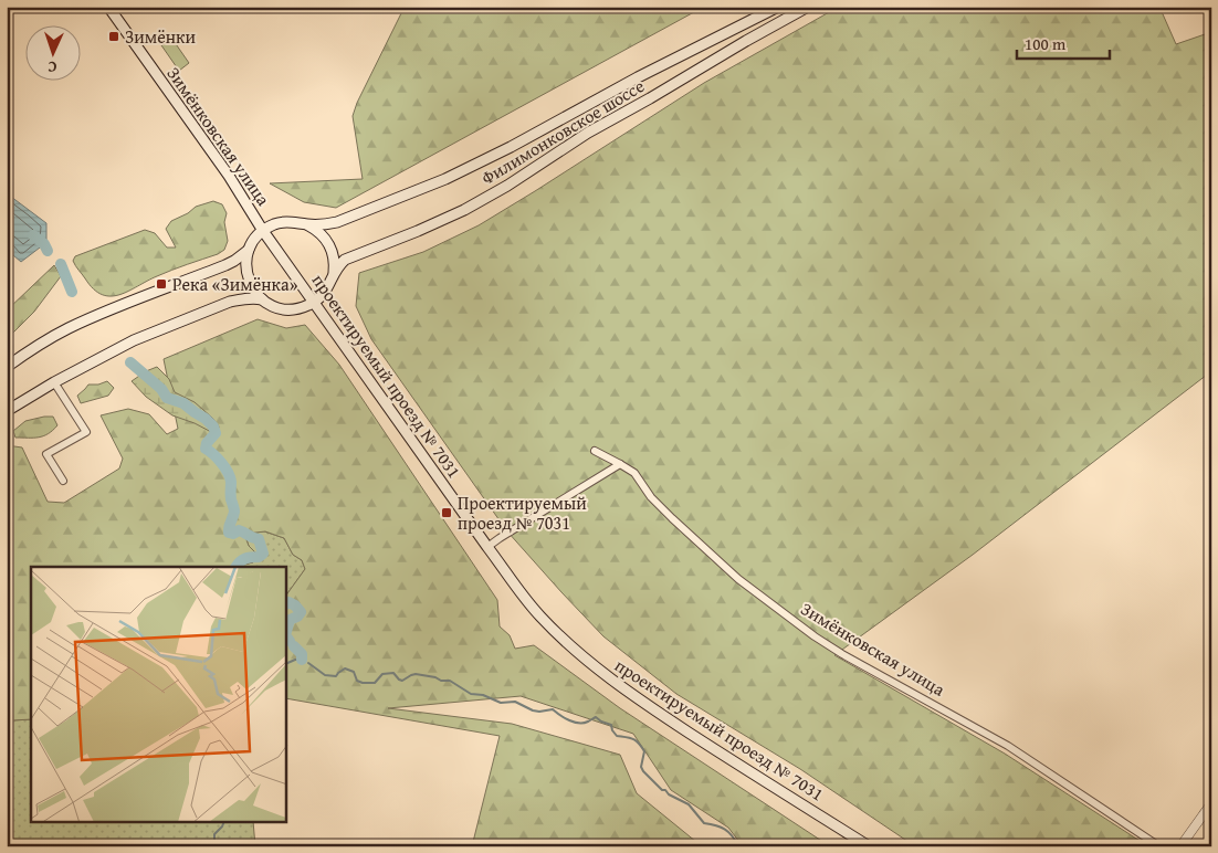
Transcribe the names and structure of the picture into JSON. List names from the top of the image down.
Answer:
{
  "streets": {
    "main road": ["Филимонковское шоссе", "Зимёнковская улица", "проектируемый проезд № 7031"]
  },
  "crossings": [
    ["Филимонковское шоссе", "Зимёнковская улица"],
    ["Филимонковское шоссе", "проектируемый проезд № 7031"],
    ["Зимёнковская улица", "проектируемый проезд № 7031"]
  ],
  "places": {
    "transit": ["Зимёнки", "Река «Зимёнка»", "Проектируемый проезд № 7031"]
  },
  "scale_bar": "100 m",
  "north": "bottom"
}
